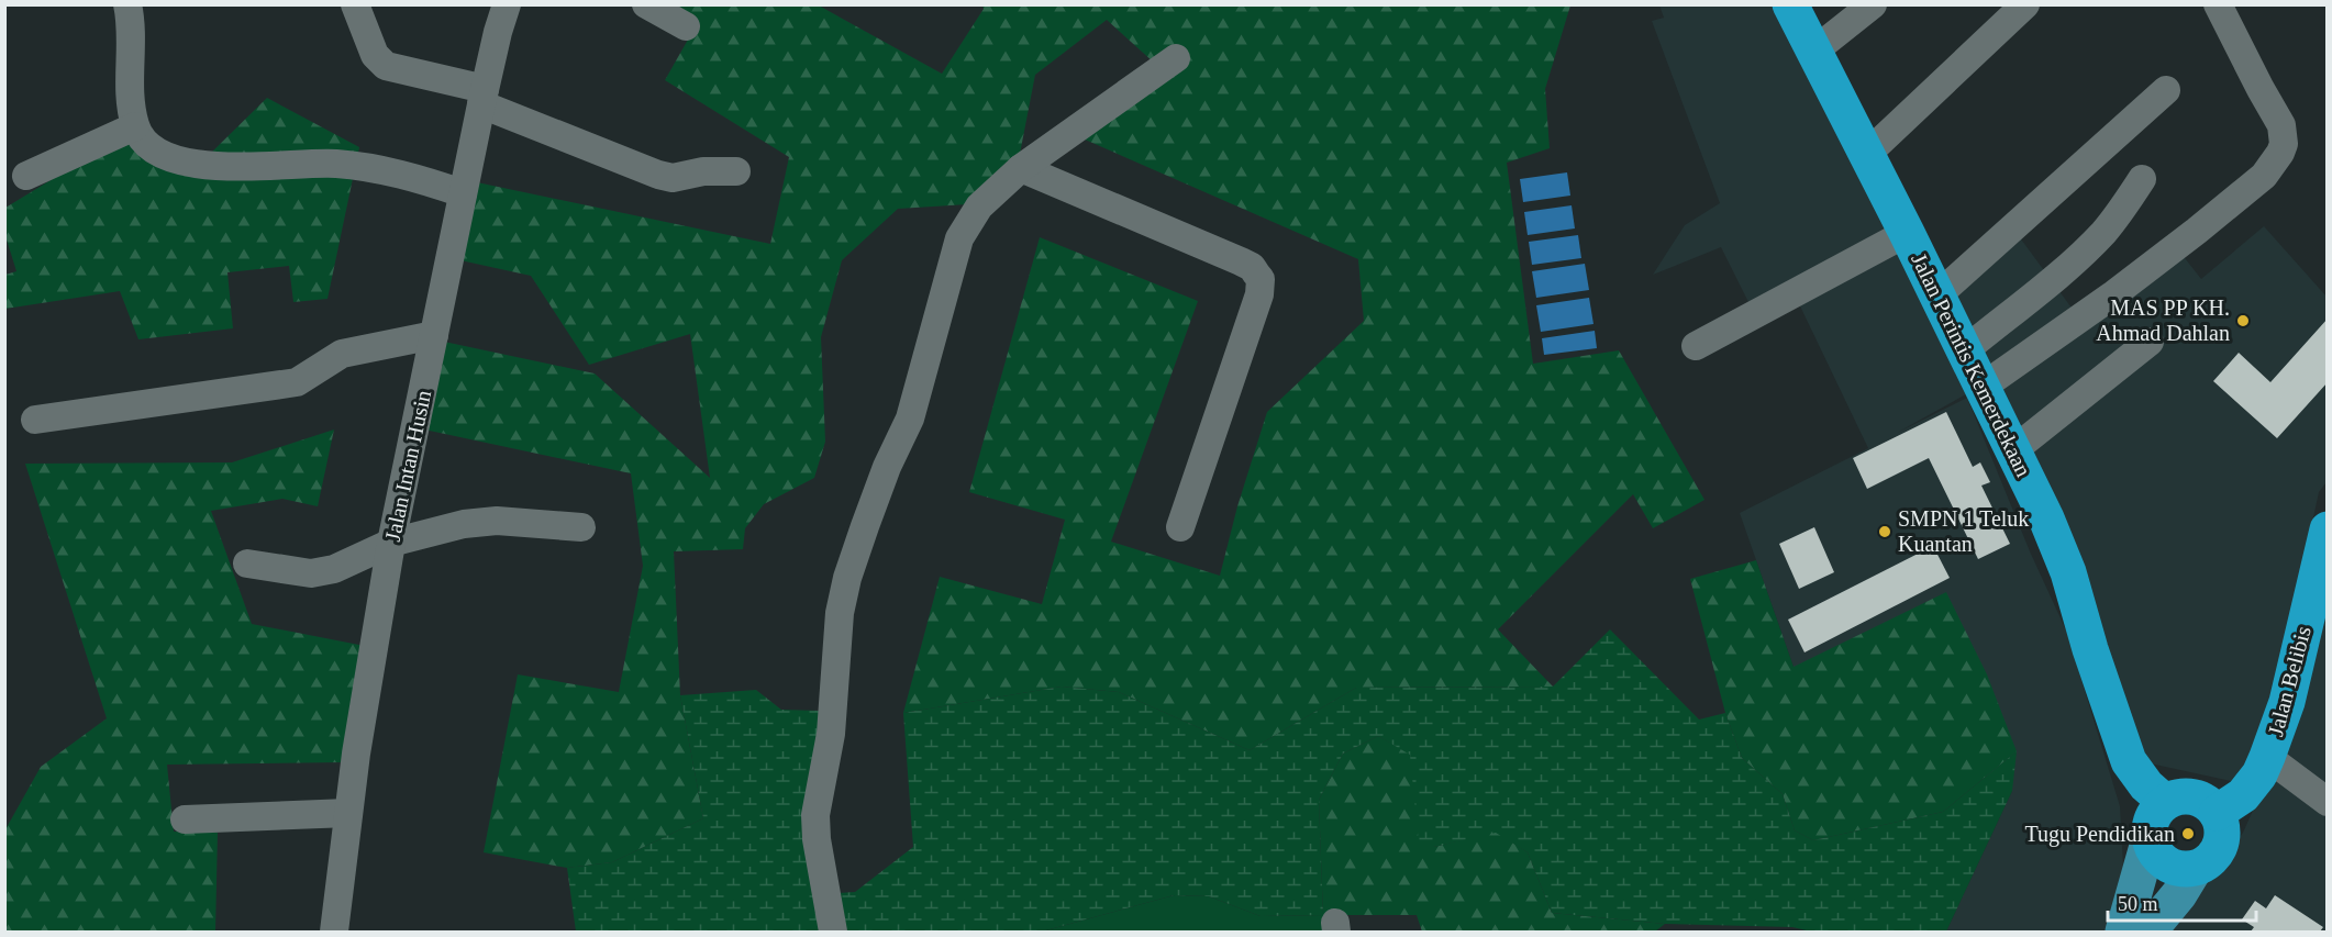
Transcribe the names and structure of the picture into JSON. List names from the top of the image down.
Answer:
{
  "streets": {
    "highway": ["Jalan Perintis Kemerdekaan", "Jalan Belibis"],
    "street": ["Jalan Intan Husin"]
  },
  "crossings": [
    ["Jalan Perintis Kemerdekaan", "Jalan Belibis"]
  ],
  "places": ["MAS PP KH. Ahmad Dahlan", "SMPN 1 Teluk Kuantan", "Tugu Pendidikan"],
  "scale_bar": "50 m"
}
